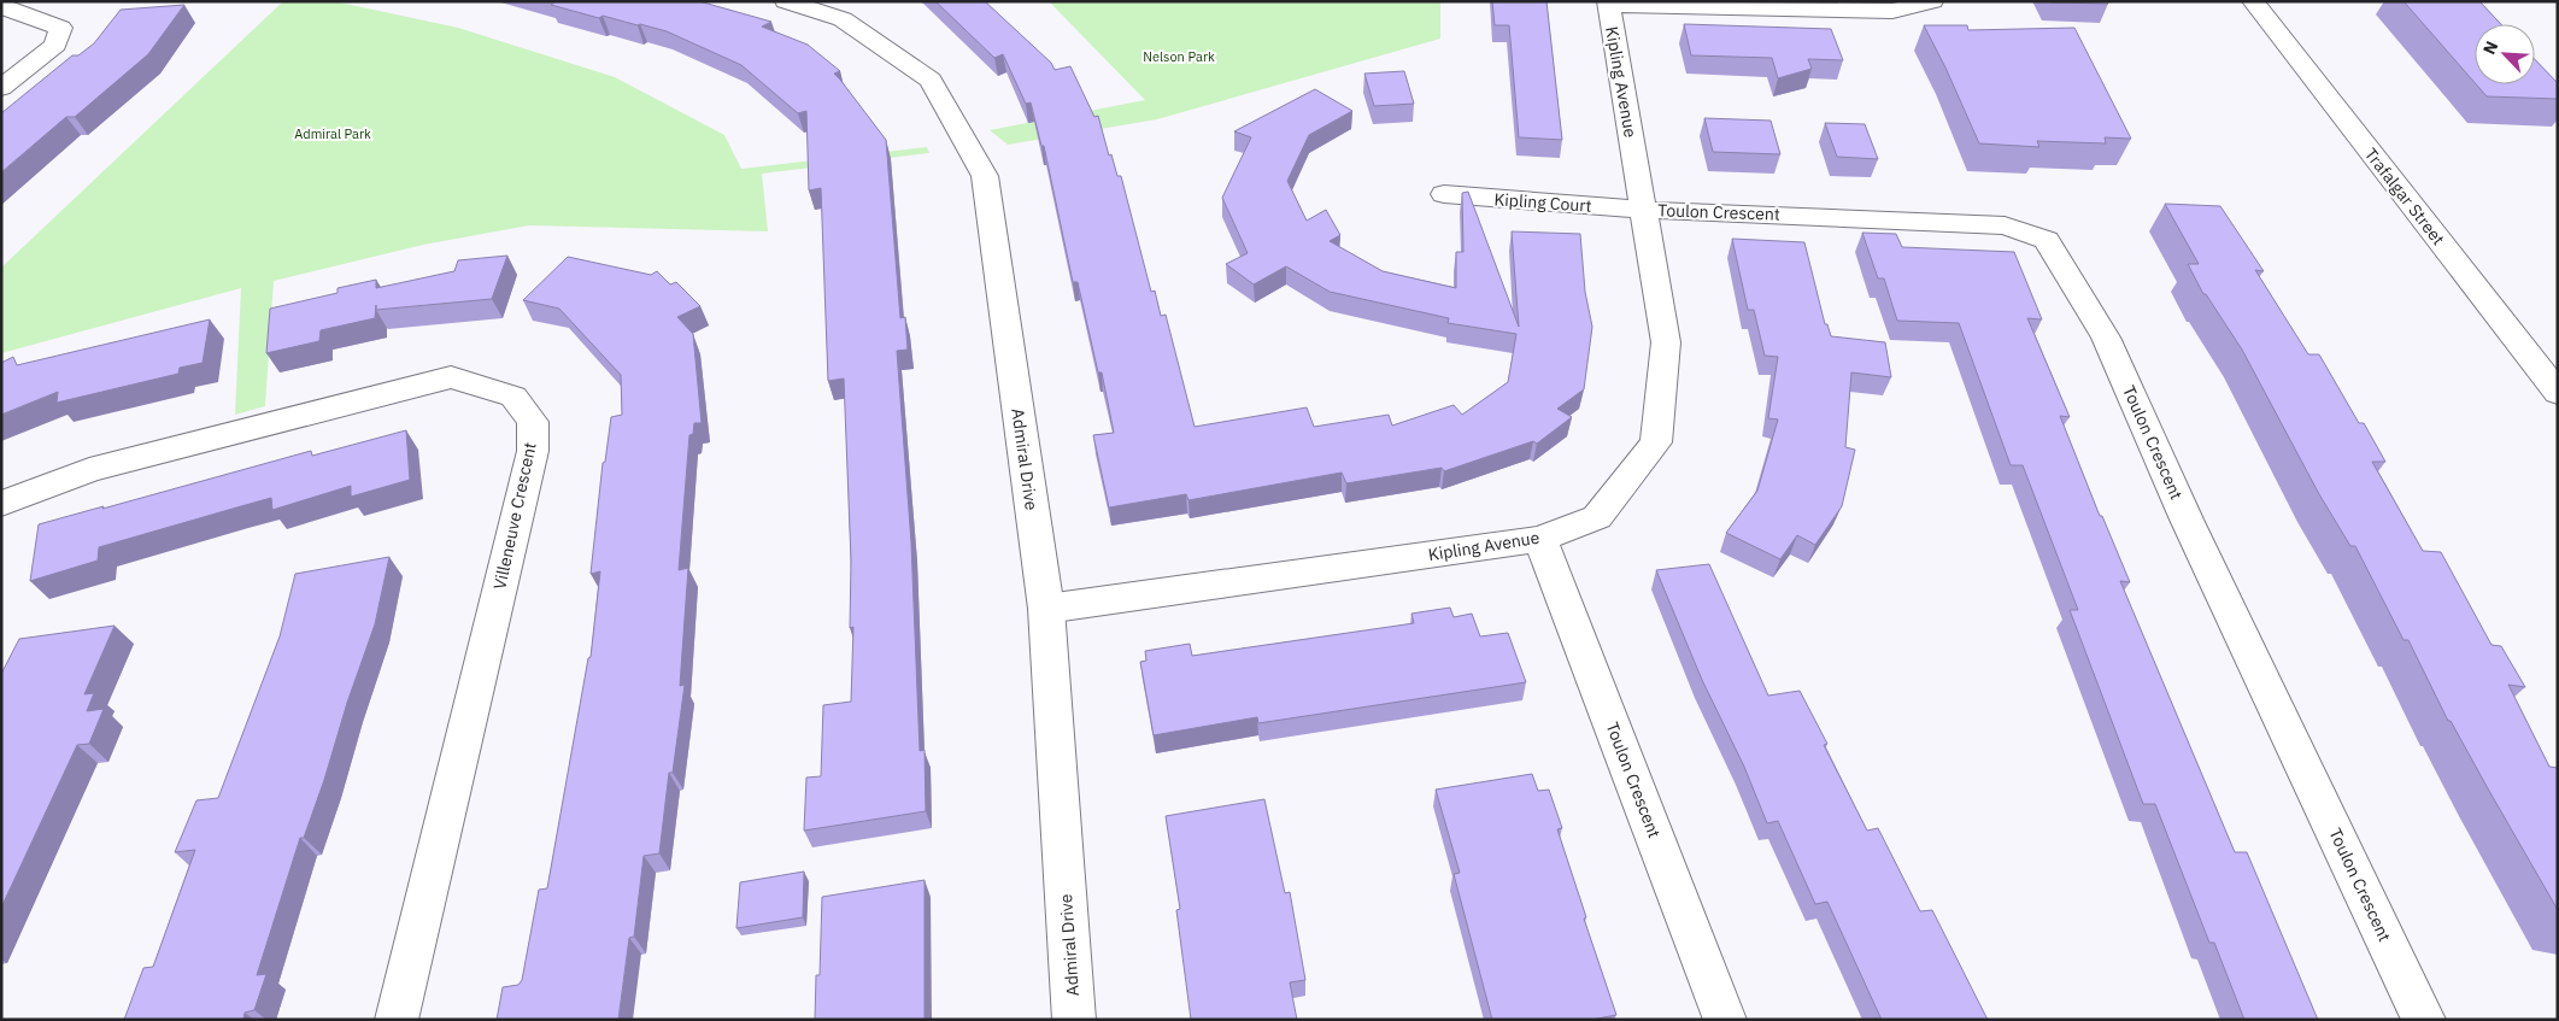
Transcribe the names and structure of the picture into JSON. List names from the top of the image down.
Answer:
{
  "streets": {
    "street": [
      "Kipling Avenue",
      "Trafalgar Street",
      "Kipling Court",
      "Toulon Crescent",
      "Admiral Drive",
      "Villeneuve Crescent"
    ]
  },
  "crossings": [
    ["Kipling Avenue", "Kipling Court"],
    ["Kipling Avenue", "Toulon Crescent"],
    ["Kipling Avenue", "Admiral Drive"],
    ["Kipling Court", "Toulon Crescent"]
  ],
  "parks": ["Nelson Park", "Admiral Park"],
  "north": "top left"
}
